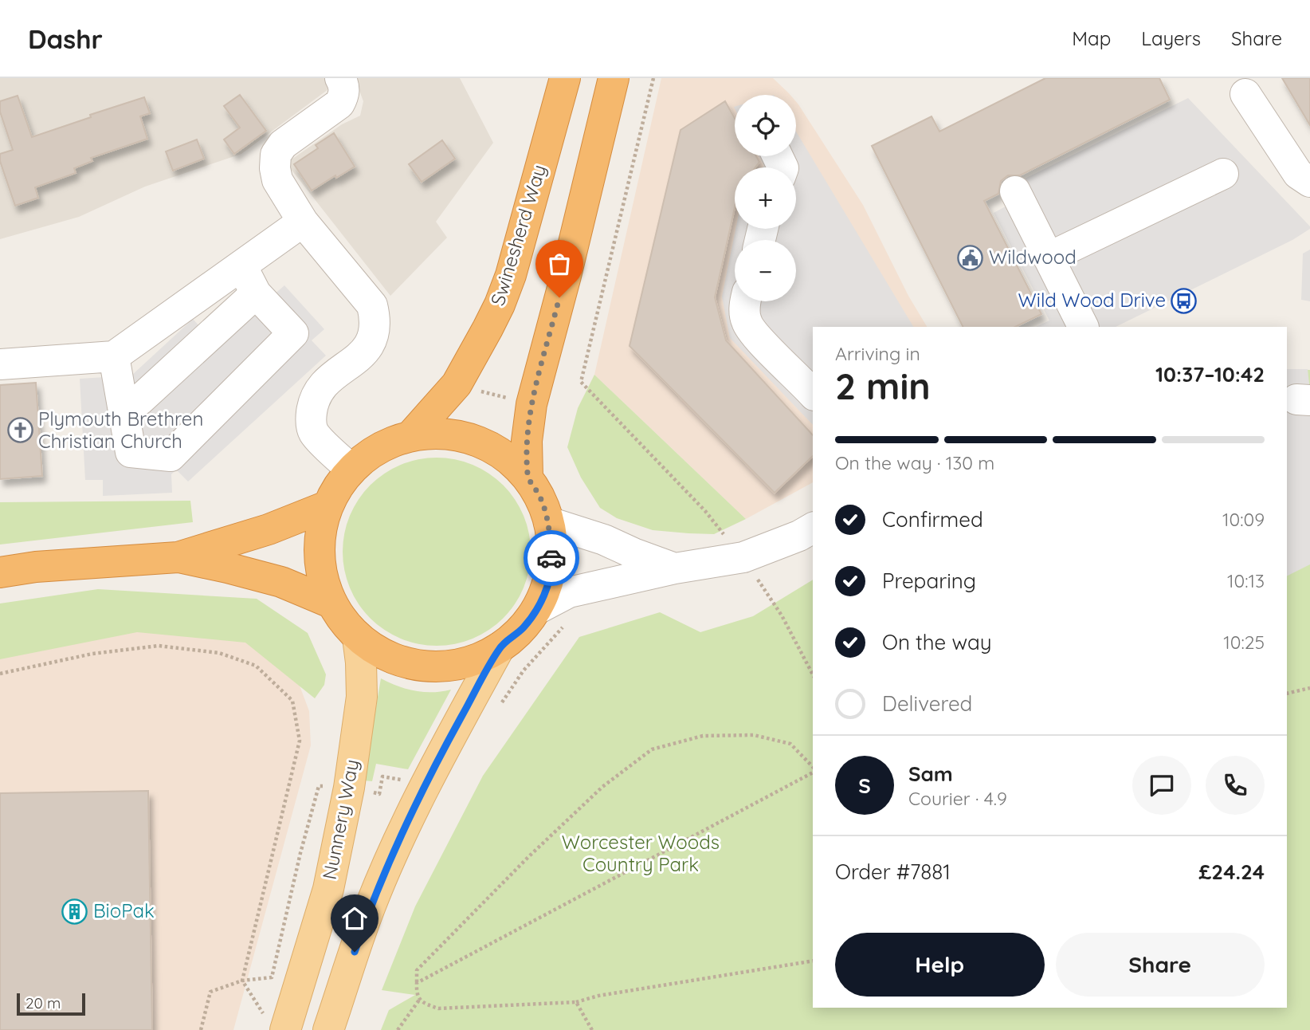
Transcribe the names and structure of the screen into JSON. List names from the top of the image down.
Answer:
{
  "streets": {
    "highway": ["Swinesherd Way"],
    "main road": ["Nunnery Way"]
  },
  "parks": ["Worcester Woods Country Park"],
  "places": {
    "public building": ["Wildwood"],
    "bus stop": ["Wild Wood Drive"],
    "church": ["Plymouth Brethren Christian Church"],
    "building": ["BioPak"]
  },
  "scale_bar": "20 m",
  "page": {
    "header": "Dashr",
    "nav": ["Map", "Layers", "Share"],
    "map_buttons": ["+", "−"],
    "heading": ["2 min", "Arriving in", "10:37–10:42"],
    "panel": [
      "Sam",
      "Courier · 4.9",
      "Order #7881",
      "£24.24"
    ],
    "bar": "On the way · 130 m",
    "list": [
      ["Confirmed", "10:09"],
      ["Preparing", "10:13"],
      ["On the way", "10:25"],
      "Delivered"
    ],
    "round": "S",
    "buttons": ["Help", "Share"],
    "scale": "20 m"
  }
}
